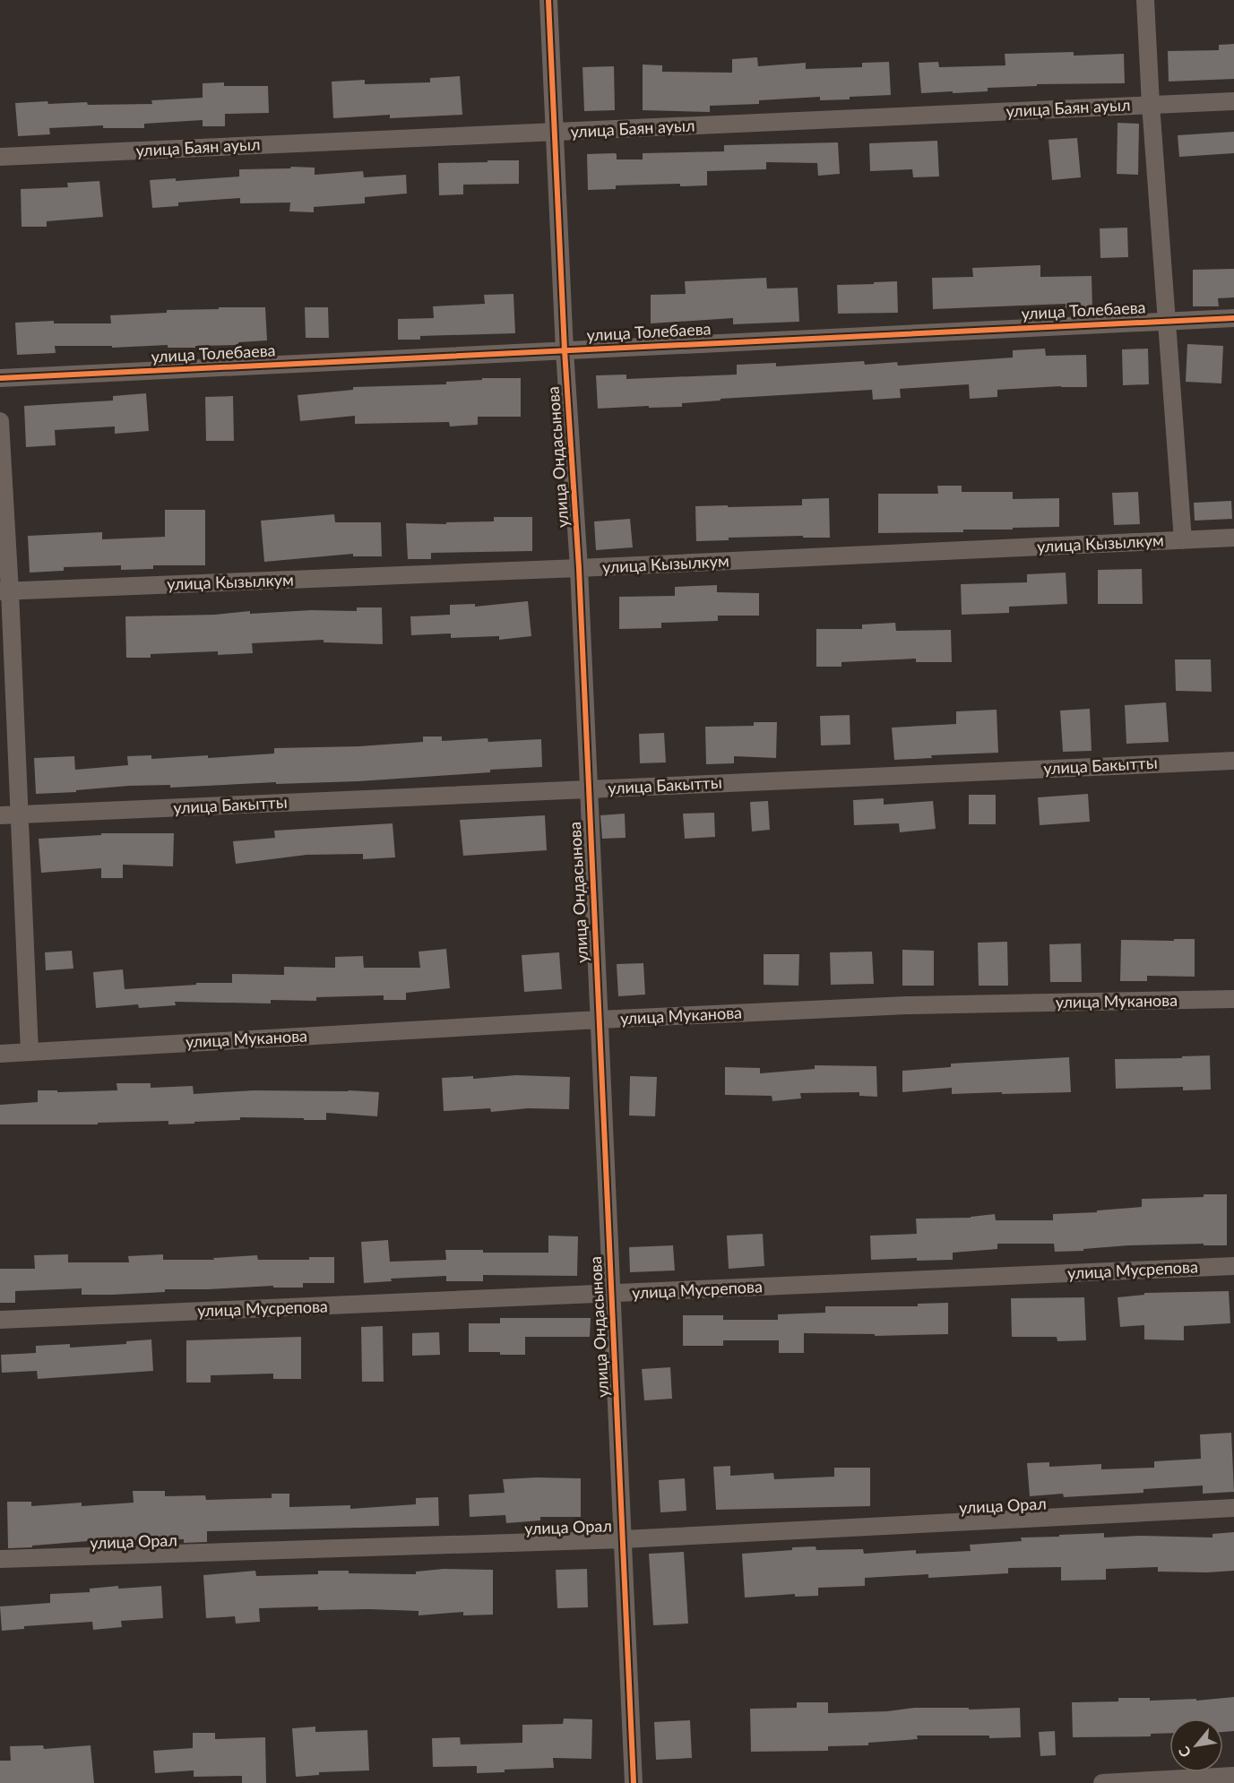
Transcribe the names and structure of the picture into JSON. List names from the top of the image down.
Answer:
{
  "streets": {
    "street": [
      "улица Баян ауыл",
      "улица Толебаева",
      "улица Ондасынова",
      "улица Кызылкум",
      "улица Бакытты",
      "улица Муканова",
      "улица Мусрепова",
      "улица Орал"
    ]
  },
  "crossings": [
    ["улица Баян ауыл", "улица Ондасынова"],
    ["улица Толебаева", "улица Ондасынова"],
    ["улица Ондасынова", "улица Кызылкум"],
    ["улица Ондасынова", "улица Бакытты"],
    ["улица Ондасынова", "улица Муканова"],
    ["улица Ондасынова", "улица Мусрепова"],
    ["улица Ондасынова", "улица Орал"]
  ],
  "north": "bottom left"
}
